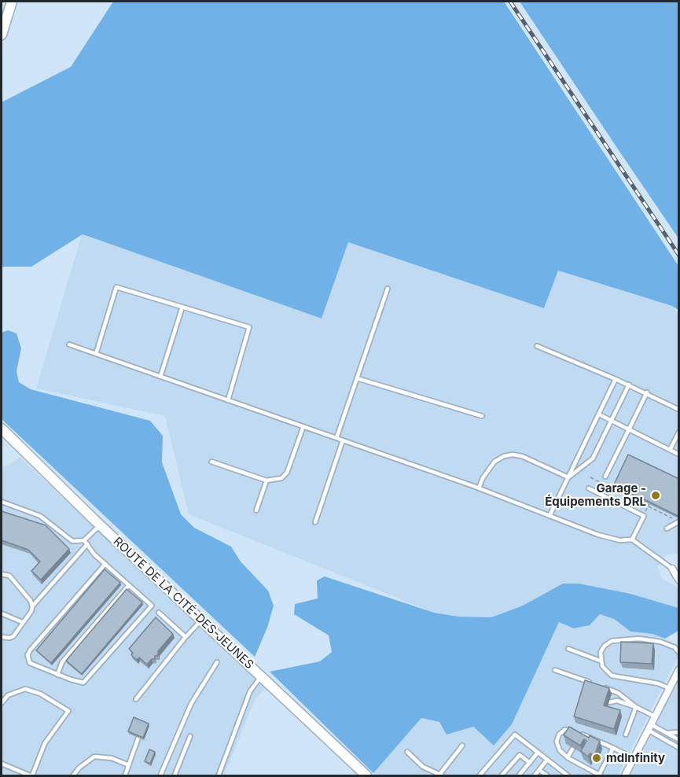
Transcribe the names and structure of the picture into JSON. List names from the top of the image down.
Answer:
{
  "streets": {
    "main road": ["ROUTE DE LA CITÉ-DES-JEUNES"]
  },
  "places": ["Garage - Équipements DRL", "mdInfinity"]
}
